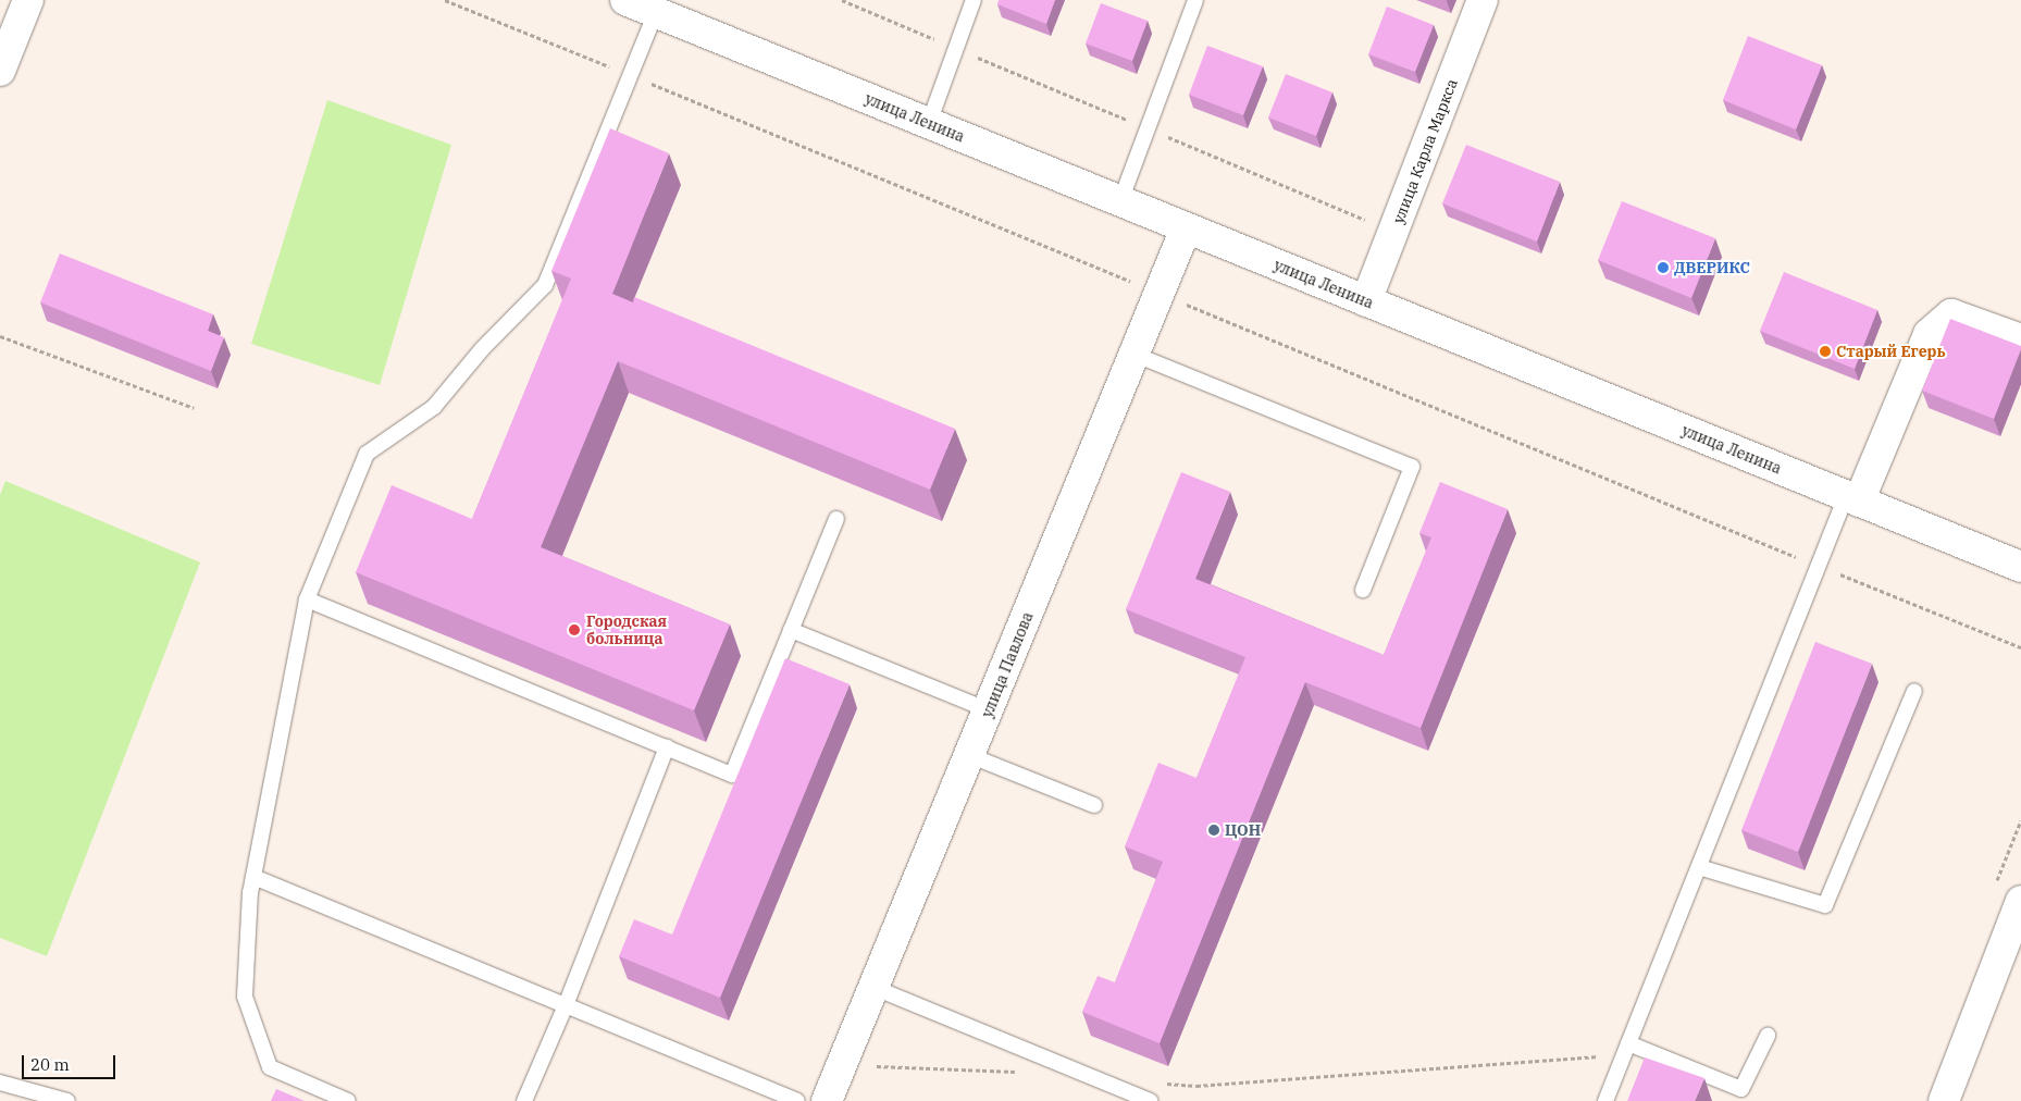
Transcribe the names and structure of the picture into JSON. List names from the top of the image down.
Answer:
{
  "streets": {
    "street": ["улица Ленина", "улица Карла Маркса", "улица Павлова"]
  },
  "crossings": [
    ["улица Ленина", "улица Карла Маркса"],
    ["улица Ленина", "улица Павлова"]
  ],
  "places": [
    "ДВЕРИКС",
    "Старый Егерь",
    "Городская больница",
    "ЦОН"
  ],
  "scale_bar": "20 m"
}
